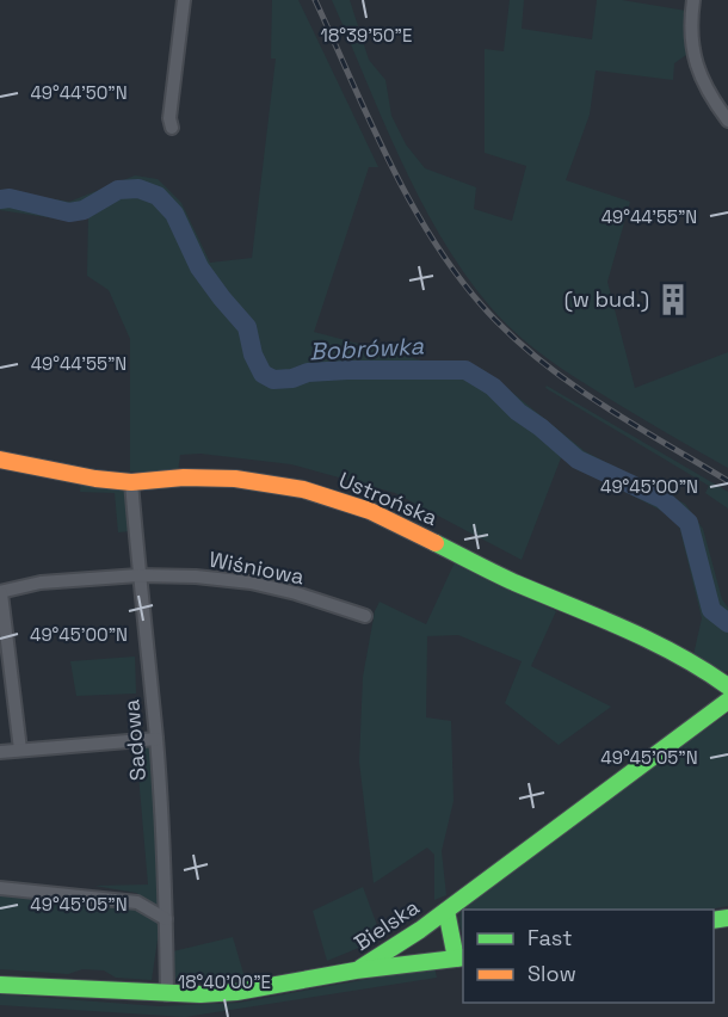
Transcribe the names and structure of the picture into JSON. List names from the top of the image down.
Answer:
{
  "streets": {
    "street": [
      "Ustrońska",
      "Wiśniowa",
      "Sadowa",
      "Bielska"
    ]
  },
  "crossings": [
    ["Ustrońska", "Sadowa"],
    ["Wiśniowa", "Sadowa"],
    ["Sadowa", "Bielska"]
  ],
  "water": ["Bobrówka"],
  "places": {
    "building": ["(w bud.)"]
  },
  "legend": ["Fast", "Slow"],
  "coordinates": [
    "18°39'50\"E",
    "49°44'50\"N",
    "49°44'55\"N",
    "49°45'00\"N",
    "49°45'05\"N",
    "18°40'00\"E"
  ]
}
